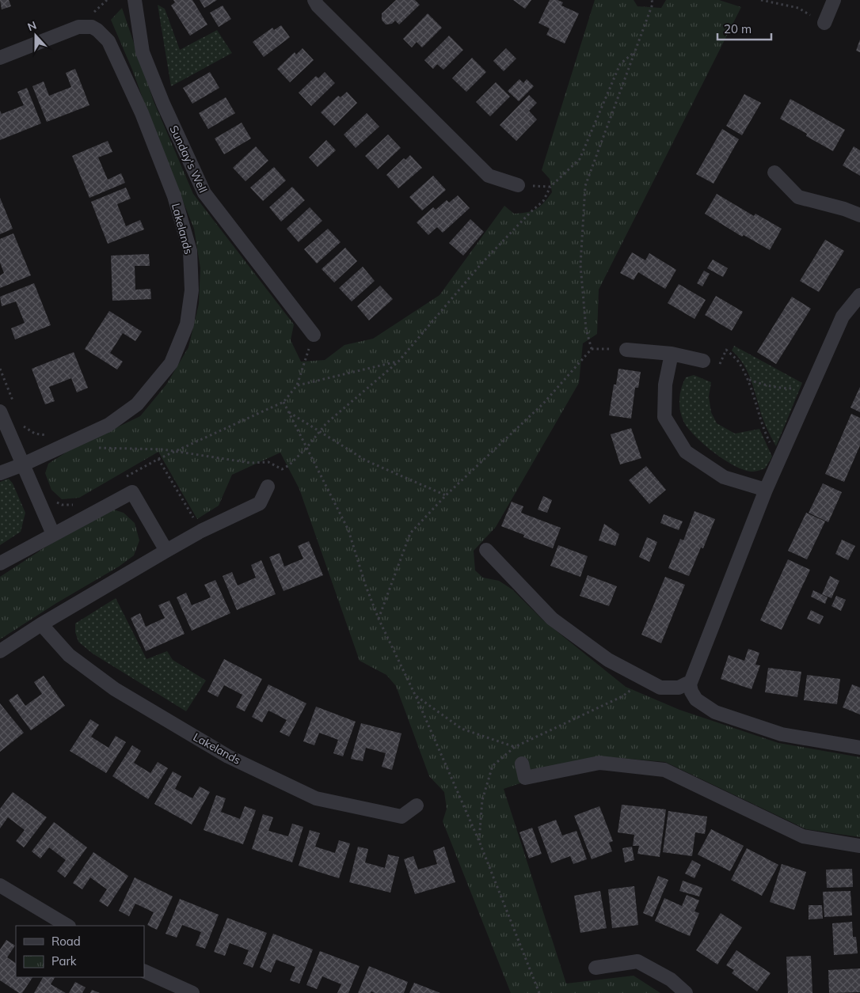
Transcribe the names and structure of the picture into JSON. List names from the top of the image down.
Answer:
{
  "streets": {
    "street": ["Sunday's Well", "Lakelands"]
  },
  "legend": ["Road", "Park"],
  "scale_bar": "20 m",
  "north": "top"
}
